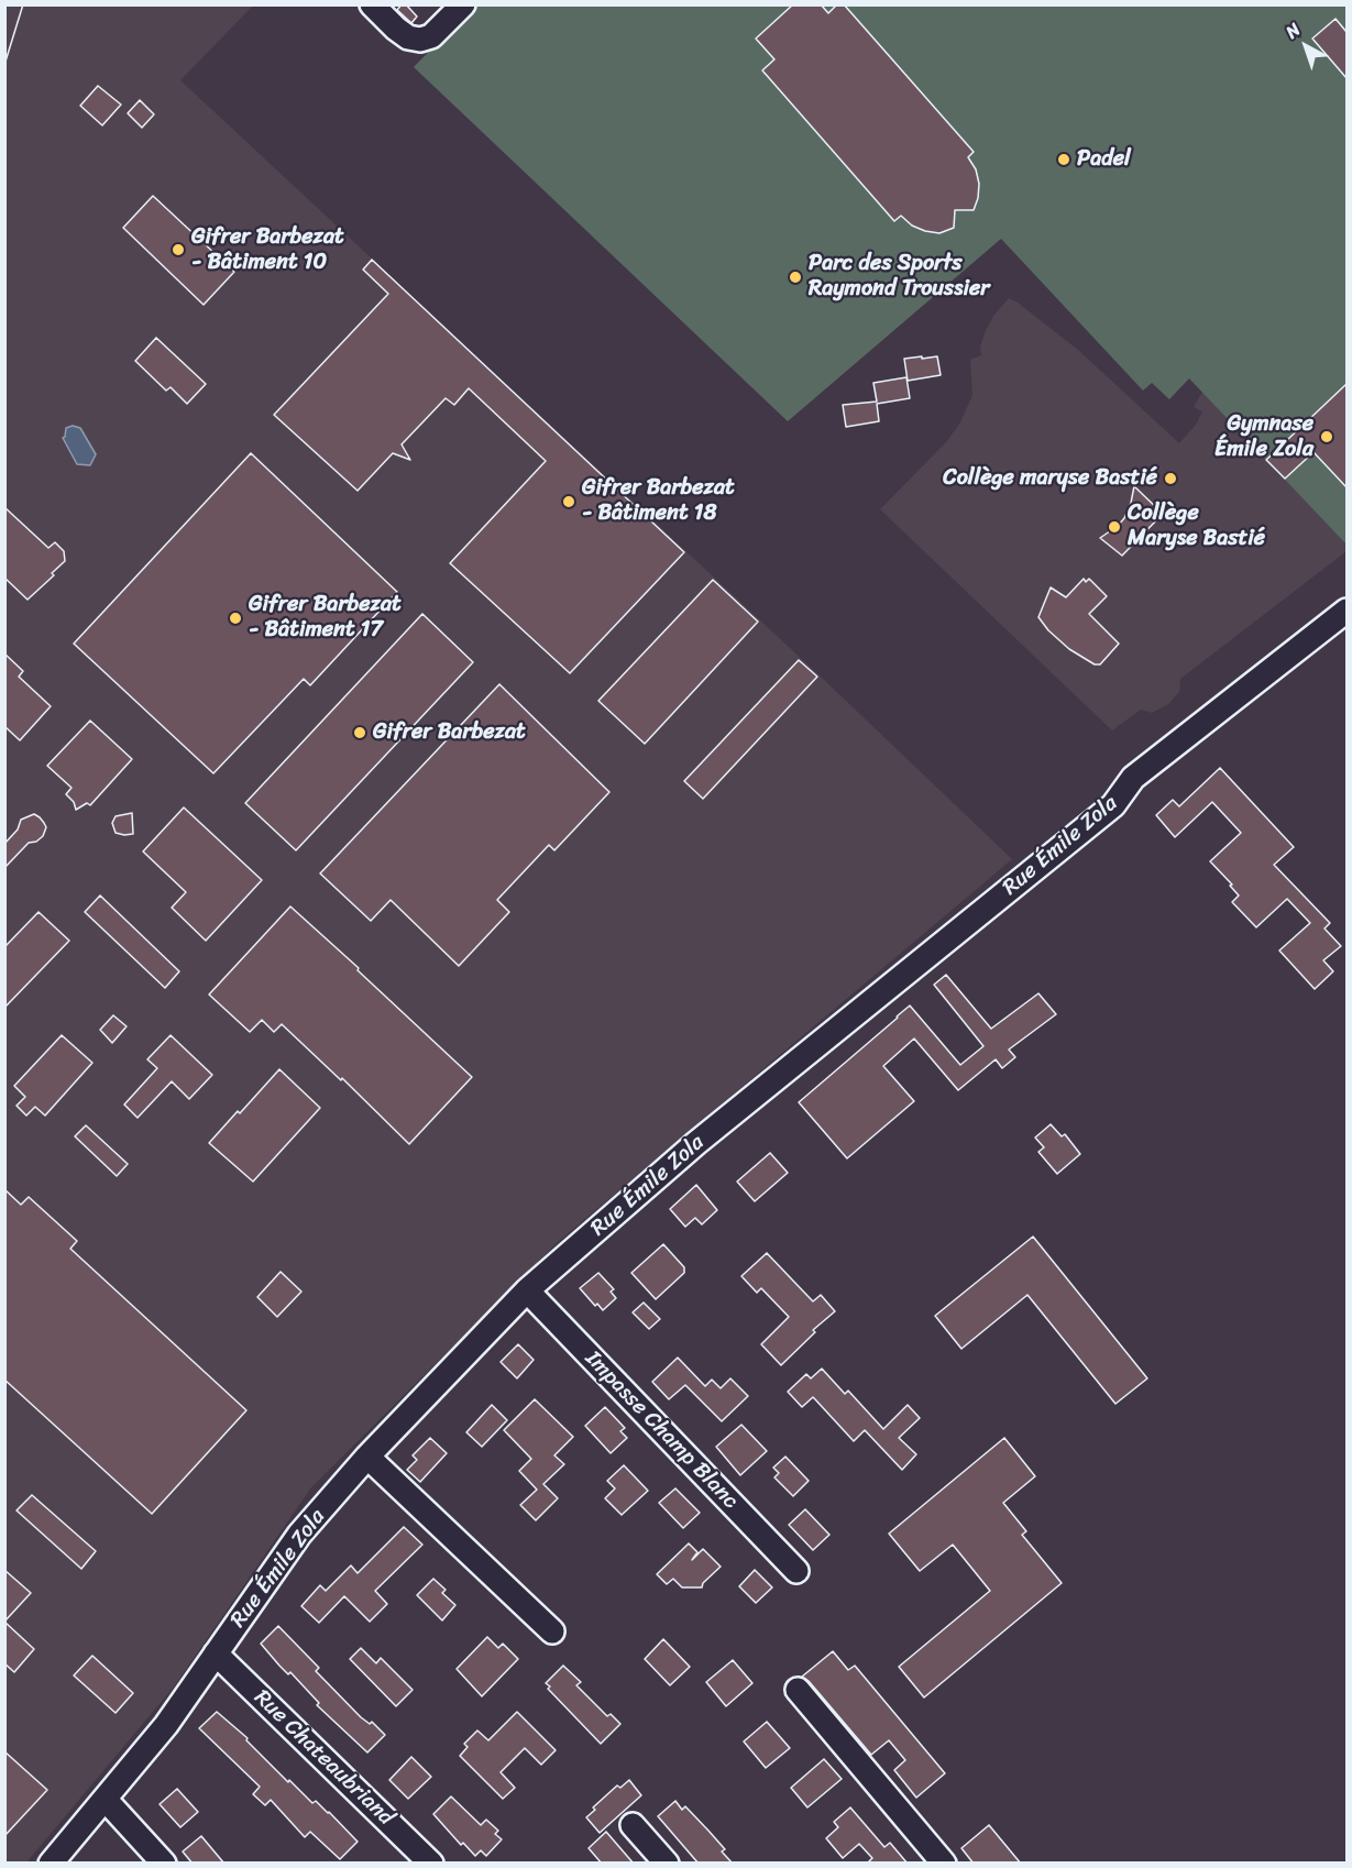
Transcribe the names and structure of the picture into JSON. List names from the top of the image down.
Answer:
{
  "streets": {
    "street": ["Rue Émile Zola", "Impasse Champ Blanc", "Rue Chateaubriand"]
  },
  "crossings": [
    ["Rue Émile Zola", "Impasse Champ Blanc"],
    ["Rue Émile Zola", "Rue Chateaubriand"]
  ],
  "places": [
    "Padel",
    "Gifrer Barbezat - Bâtiment 10",
    "Parc des Sports Raymond Troussier",
    "Gymnase Émile Zola",
    "Collège maryse Bastié",
    "Gifrer Barbezat - Bâtiment 18",
    "Collège Maryse Bastié",
    "Gifrer Barbezat - Bâtiment 17",
    "Gifrer Barbezat"
  ],
  "north": "top left"
}
